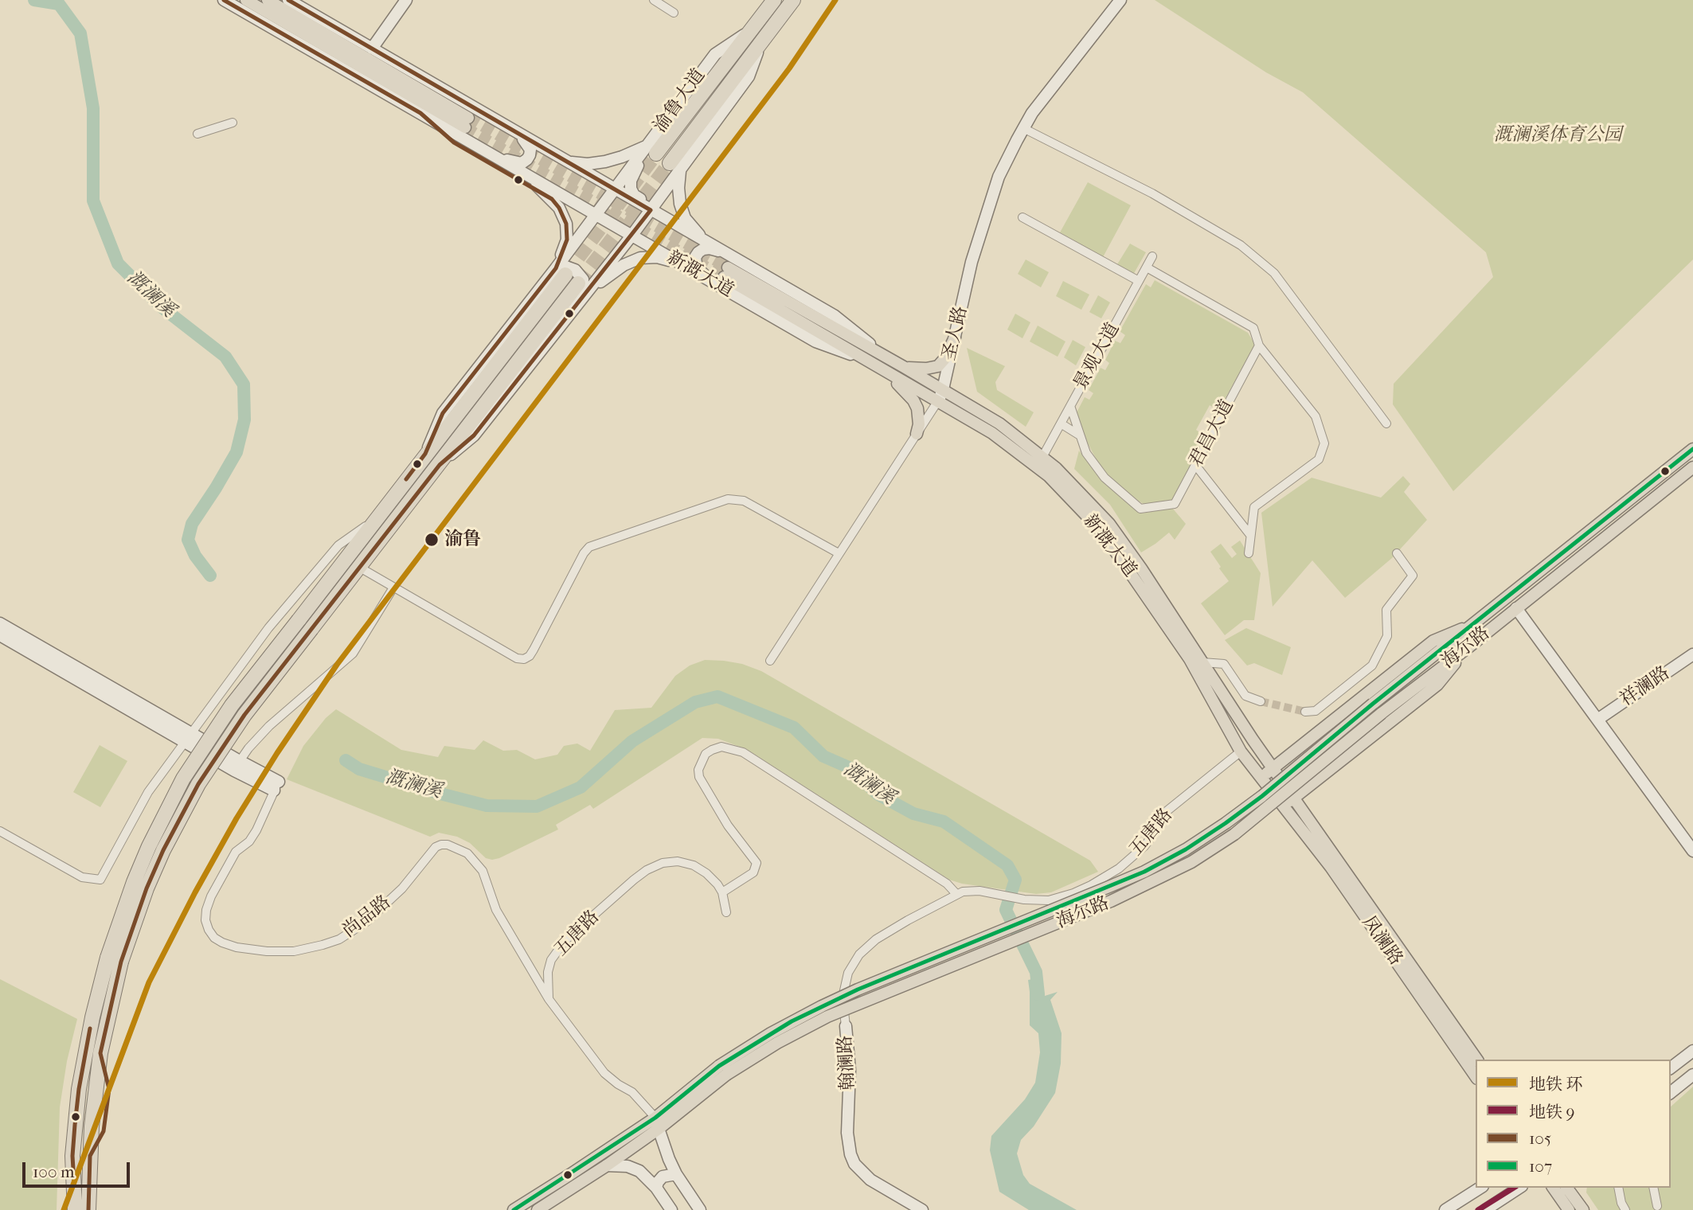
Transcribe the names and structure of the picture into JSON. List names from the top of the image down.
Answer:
{
  "streets": {
    "highway": ["渝鲁大道"],
    "main road": ["新溉大道", "海尔路", "凤澜路"],
    "street": [
      "圣人路",
      "景观大道",
      "君昌大道",
      "祥澜路",
      "五唐路",
      "尚品路",
      "翰澜路"
    ]
  },
  "crossings": [
    ["渝鲁大道", "新溉大道"],
    ["新溉大道", "圣人路"],
    ["新溉大道", "景观大道"],
    ["新溉大道", "五唐路"],
    ["新溉大道", "凤澜路"],
    ["景观大道", "君昌大道"],
    ["五唐路", "尚品路"],
    ["五唐路", "翰澜路"]
  ],
  "water": ["溉澜溪"],
  "parks": ["溉澜溪体育公园"],
  "places": ["渝鲁"],
  "lines": [
    "metro line 环",
    "transit line 105",
    "transit line 107",
    "metro line 9"
  ],
  "legend": [
    "地铁 环",
    "地铁 9",
    "105",
    "107"
  ],
  "scale_bar": "100 m"
}
